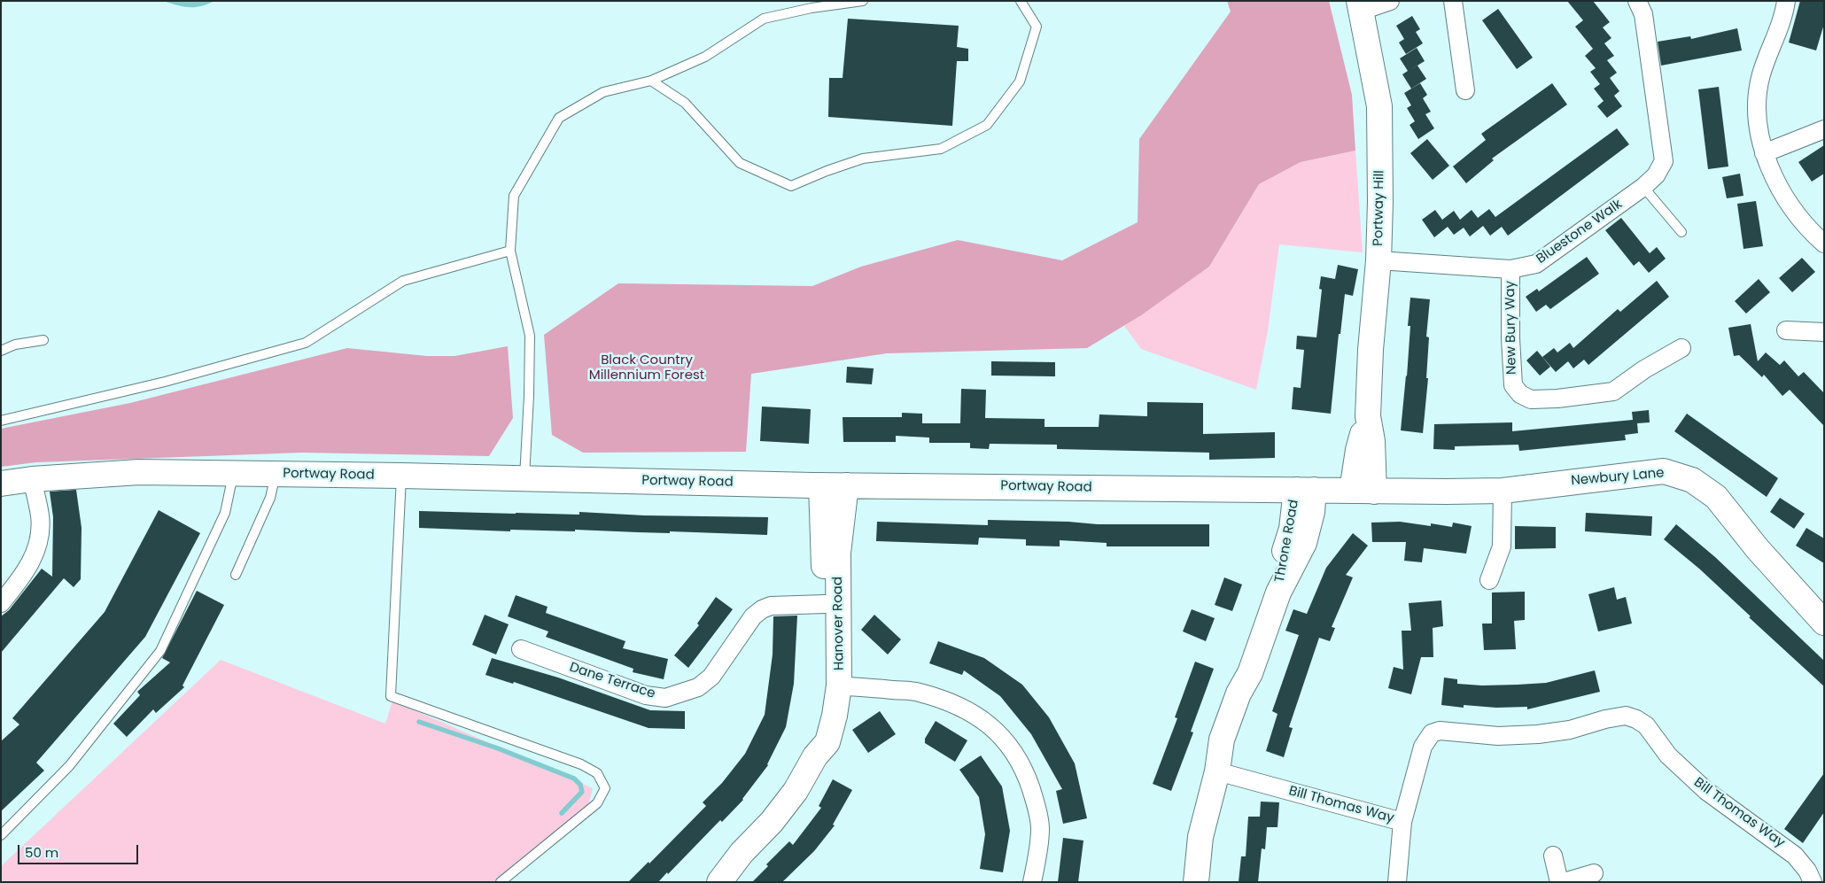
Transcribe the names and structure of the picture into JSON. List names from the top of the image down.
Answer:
{
  "streets": {
    "street": [
      "Portway Hill",
      "Bluestone Walk",
      "New Bury Way",
      "Portway Road",
      "Newbury Lane",
      "Throne Road",
      "Hanover Road",
      "Dane Terrace",
      "Bill Thomas Way"
    ]
  },
  "crossings": [
    ["Portway Hill", "Bluestone Walk"],
    ["Portway Hill", "Portway Road"],
    ["Portway Hill", "Newbury Lane"],
    ["Bluestone Walk", "New Bury Way"],
    ["Portway Road", "Newbury Lane"],
    ["Portway Road", "Throne Road"],
    ["Portway Road", "Hanover Road"],
    ["Throne Road", "Bill Thomas Way"],
    ["Hanover Road", "Dane Terrace"]
  ],
  "parks": ["Black Country Millennium Forest"],
  "scale_bar": "50 m"
}
